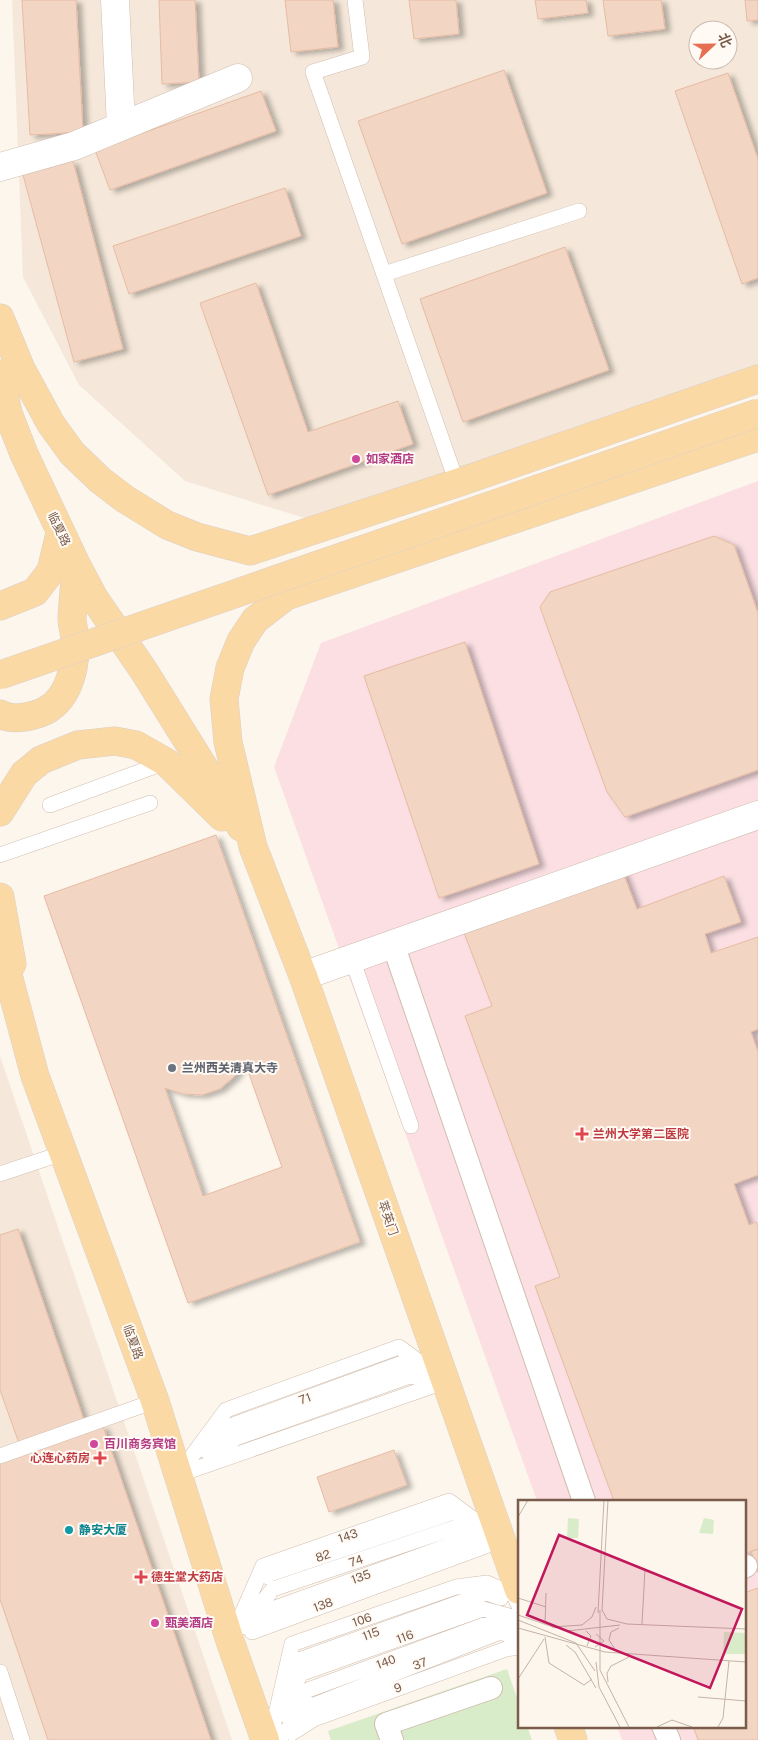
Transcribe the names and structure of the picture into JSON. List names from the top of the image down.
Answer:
{
  "streets": {
    "main road": ["临夏路", "萃英门"],
    "lane": [
      "143",
      "74",
      "138",
      "106",
      "115",
      "116",
      "140",
      "37",
      "9"
    ]
  },
  "crossings": [
    ["临夏路", "萃英门"],
    ["临夏路", "143"],
    ["临夏路", "74"],
    ["临夏路", "138"],
    ["萃英门", "143"],
    ["萃英门", "74"],
    ["萃英门", "138"],
    ["143", "74"],
    ["143", "138"],
    ["74", "138"],
    ["106", "115"],
    ["106", "116"],
    ["106", "140"],
    ["106", "37"],
    ["115", "116"],
    ["115", "140"],
    ["115", "37"],
    ["116", "140"],
    ["116", "37"],
    ["140", "37"]
  ],
  "places": {
    "other": [
      "如家酒店",
      "兰州西关清真大寺",
      "百川商务宾馆",
      "静安大厦",
      "甄美酒店"
    ],
    "health": ["兰州大学第二医院", "心连心药房", "德生堂大药店"]
  },
  "north": "right"
}
